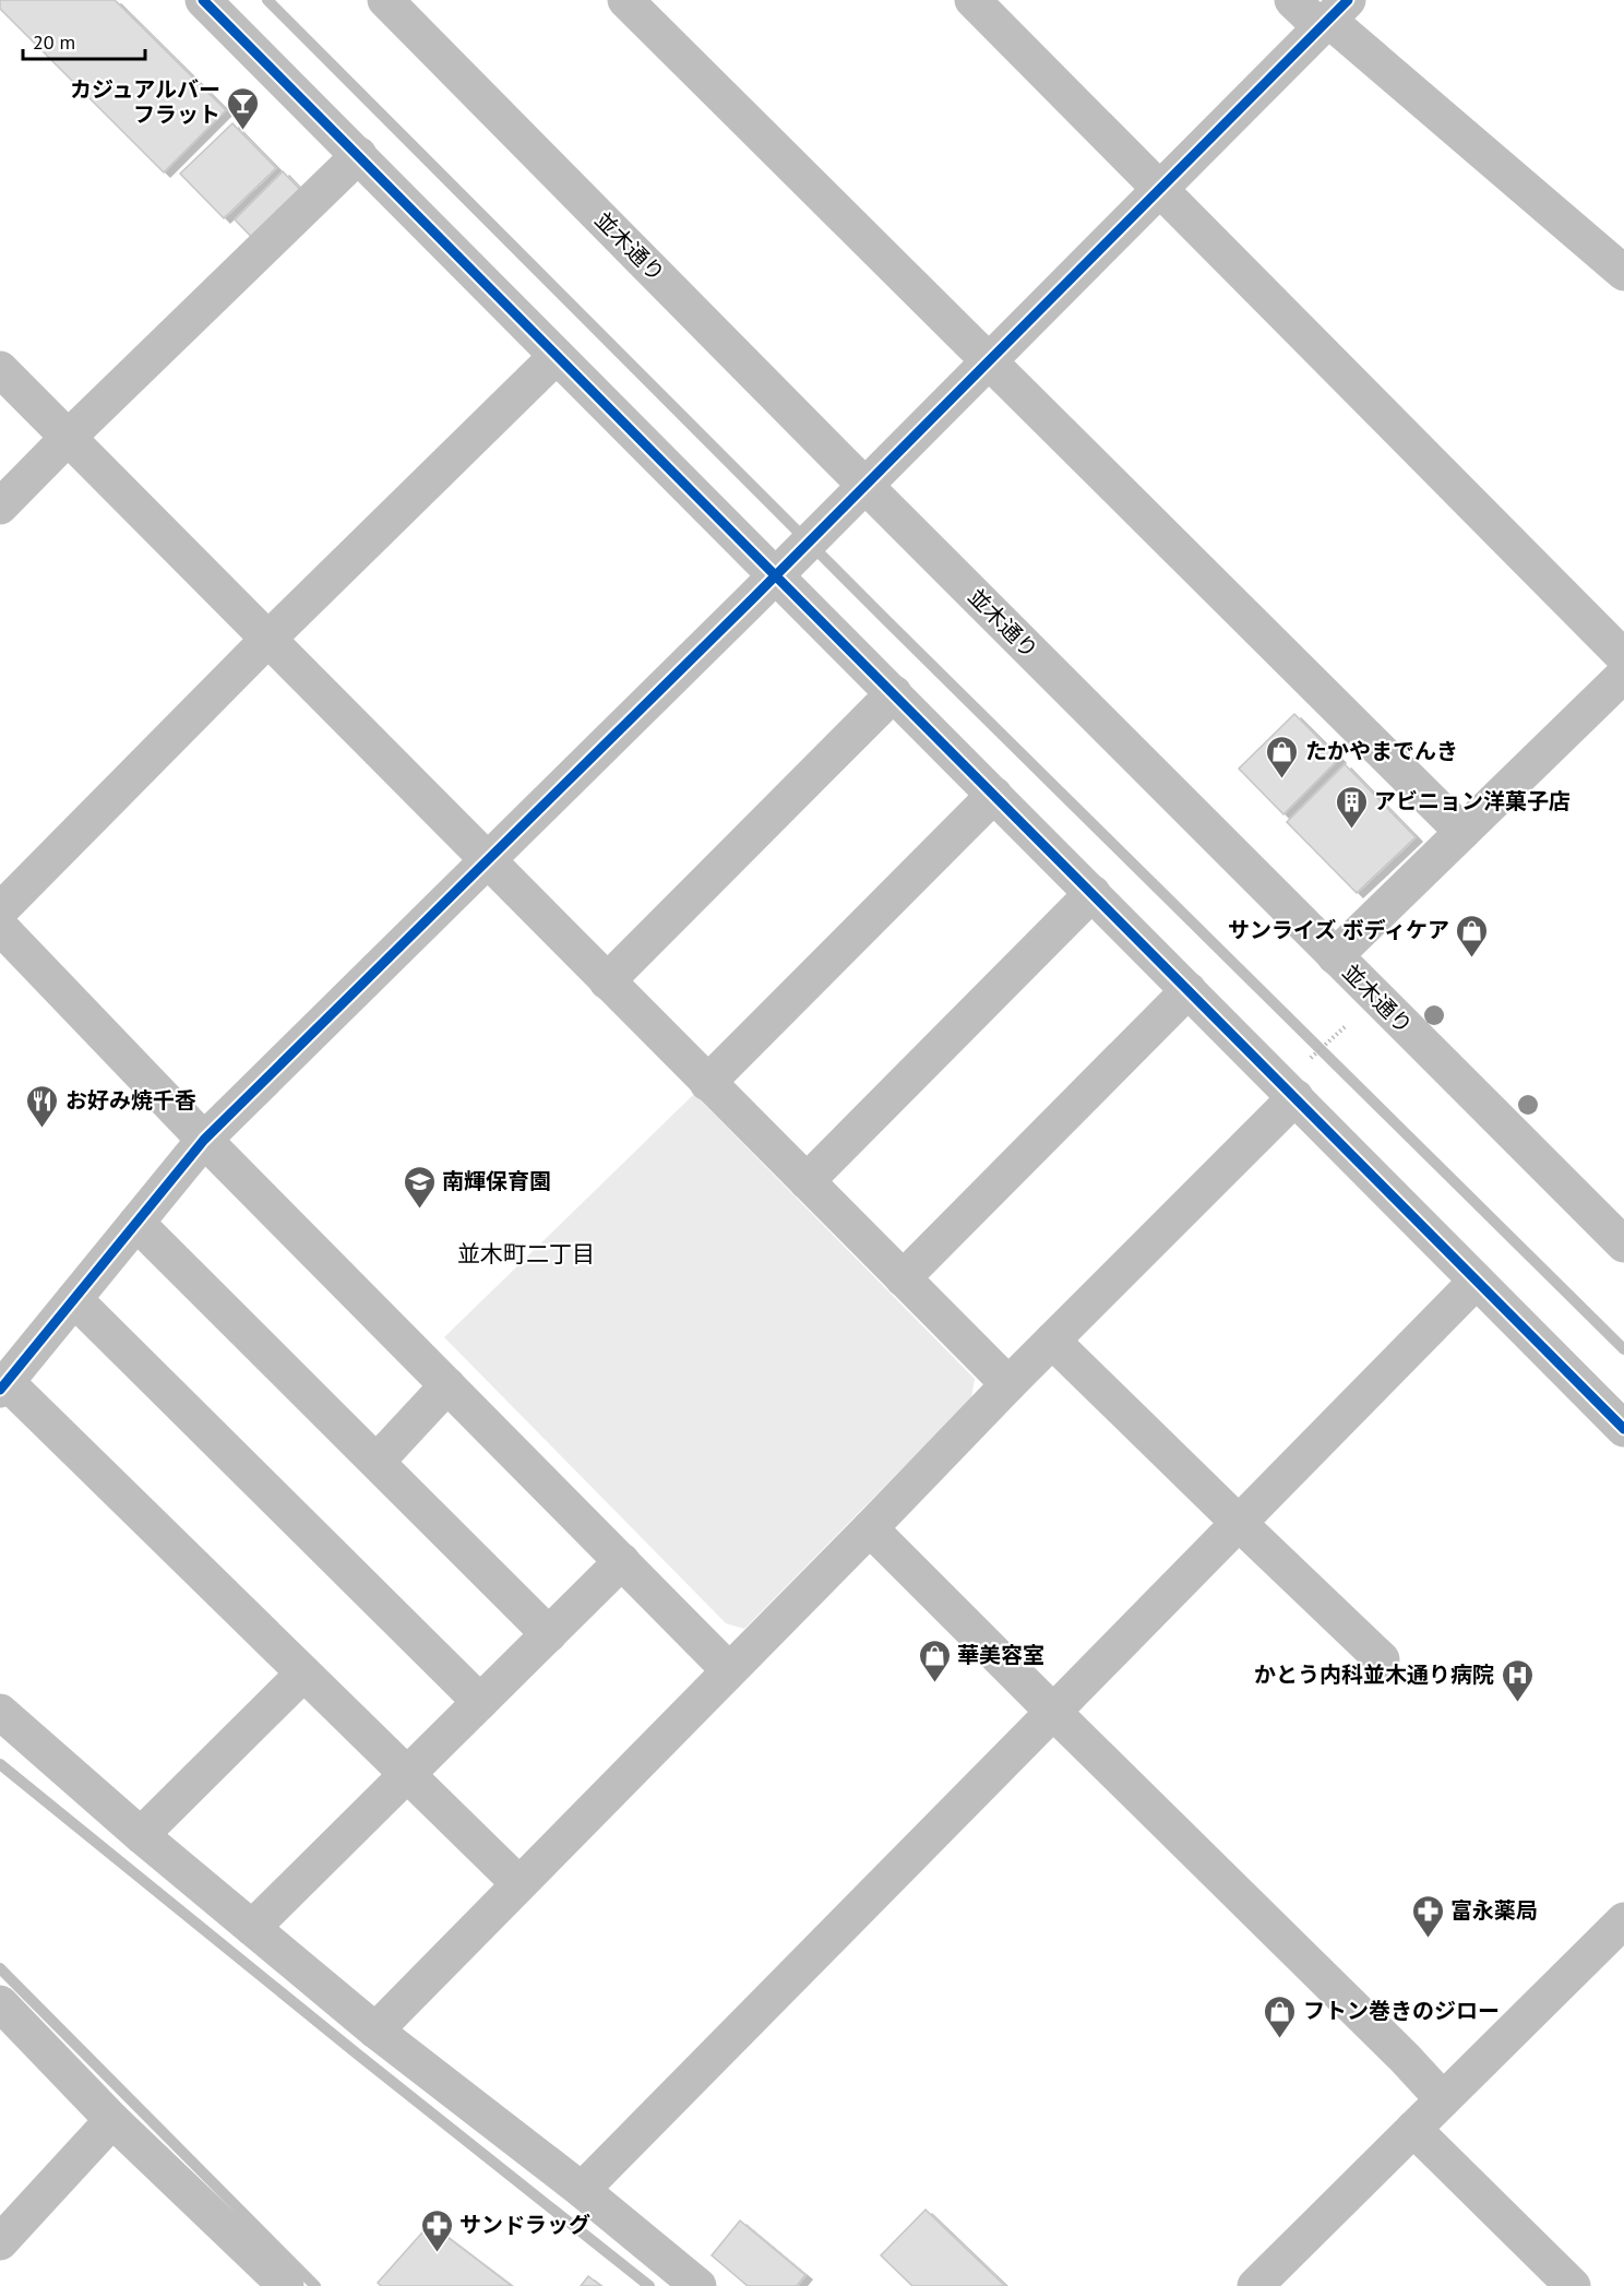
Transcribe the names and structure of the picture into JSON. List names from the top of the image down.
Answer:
{
  "streets": {
    "street": ["並木通り"]
  },
  "districts": ["並木町二丁目"],
  "places": {
    "bar": ["カジュアルバー フラット"],
    "shop": [
      "たかやまでんき",
      "サンライズ ボディケア",
      "華美容室",
      "フトン巻きのジロー"
    ],
    "building": ["アビニョン洋菓子店"],
    "restaurant": ["お好み焼千香"],
    "school or university": ["南輝保育園"],
    "hospital": ["かとう内科並木通り病院"],
    "pharmacy": ["富永薬局", "サンドラッグ"]
  },
  "scale_bar": "20 m"
}
